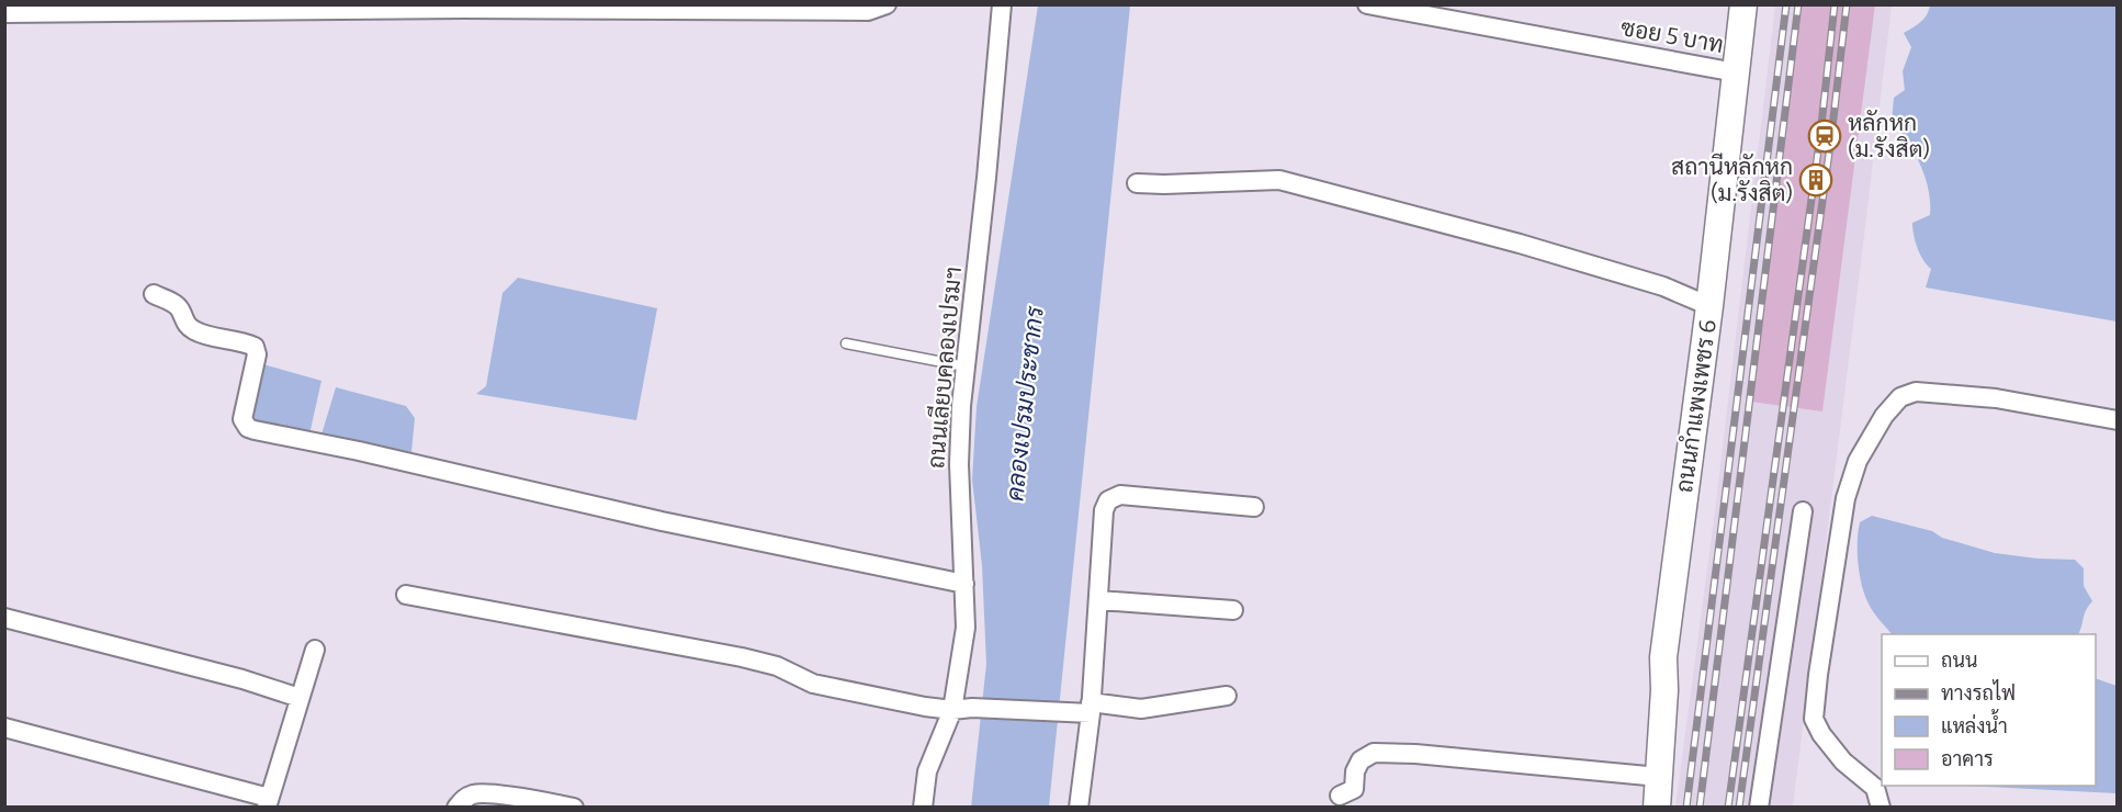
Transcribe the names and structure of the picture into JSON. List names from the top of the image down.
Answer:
{
  "streets": {
    "main road": ["ถนนกำแพงเพชร 6"],
    "street": ["ซอย 5 บาท", "ถนนเลียบคลองเปรมฯ"]
  },
  "crossings": [
    ["ซอย 5 บาท", "ถนนกำแพงเพชร 6"]
  ],
  "water": ["คลองเปรมประชากร"],
  "places": {
    "station": ["หลักหก (ม.รังสิต)"],
    "building": ["สถานีหลักหก (ม.รังสิต)"]
  },
  "legend": [
    "ถนน",
    "ทางรถไฟ",
    "แหล่งน้ำ",
    "อาคาร"
  ]
}
